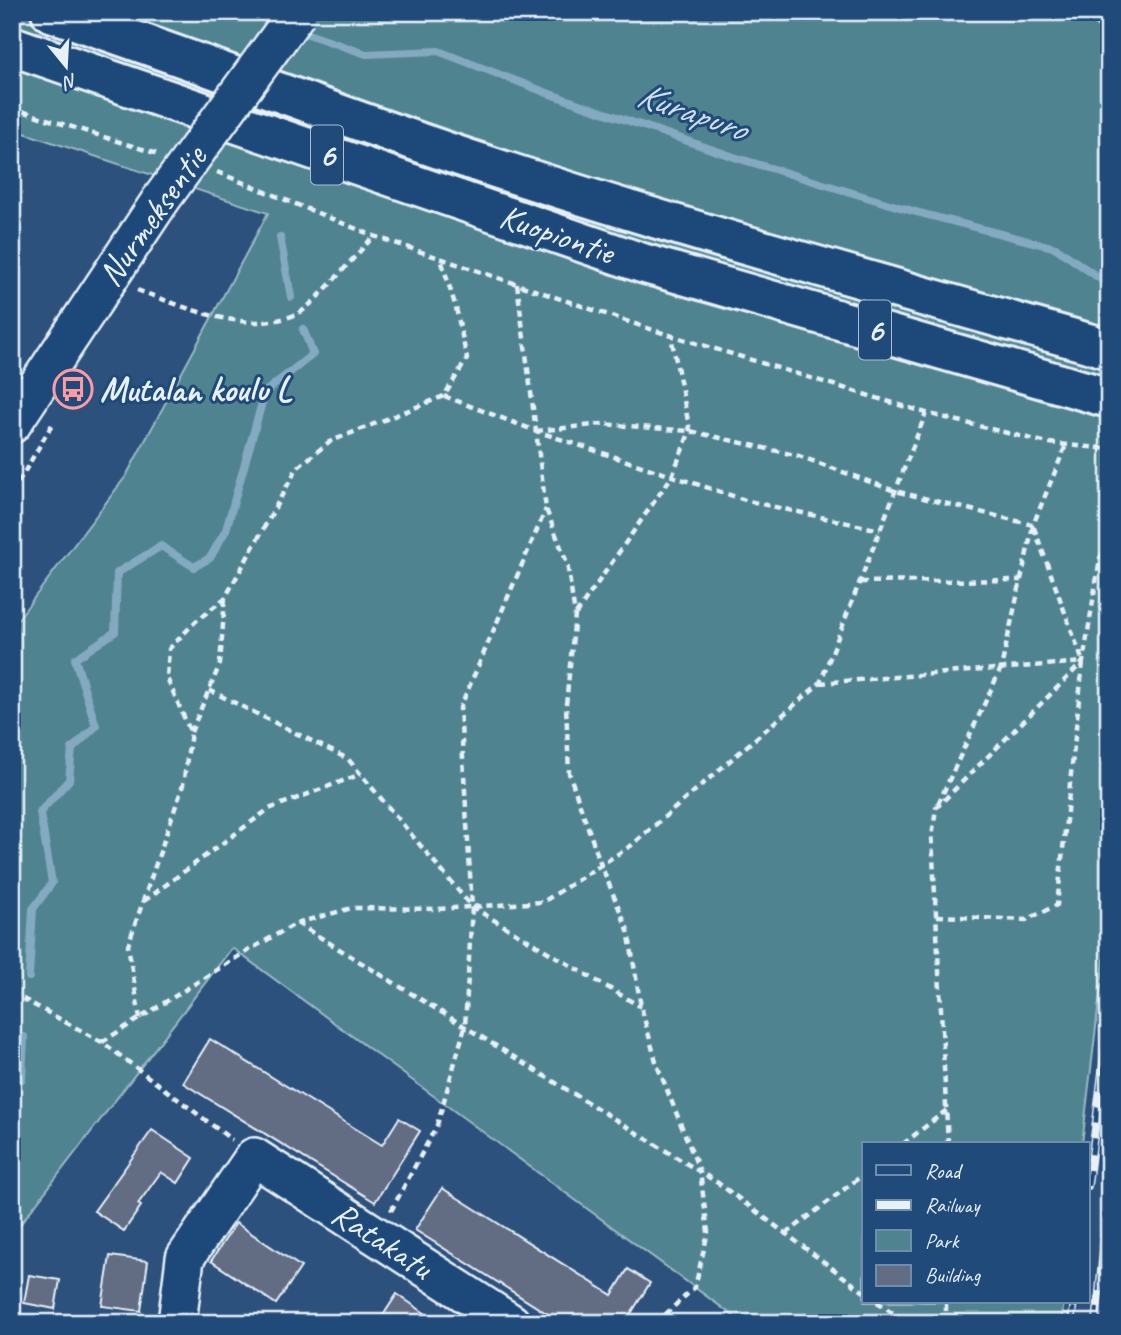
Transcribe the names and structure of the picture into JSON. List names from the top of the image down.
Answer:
{
  "streets": {
    "highway": ["6", "Kuopiontie"],
    "street": ["Nurmeksentie", "Ratakatu"]
  },
  "water": ["Kurapuro"],
  "places": {
    "bus stop": ["Mutalan koulu L"]
  },
  "legend": [
    "Road",
    "Railway",
    "Park",
    "Building"
  ],
  "north": "bottom"
}
